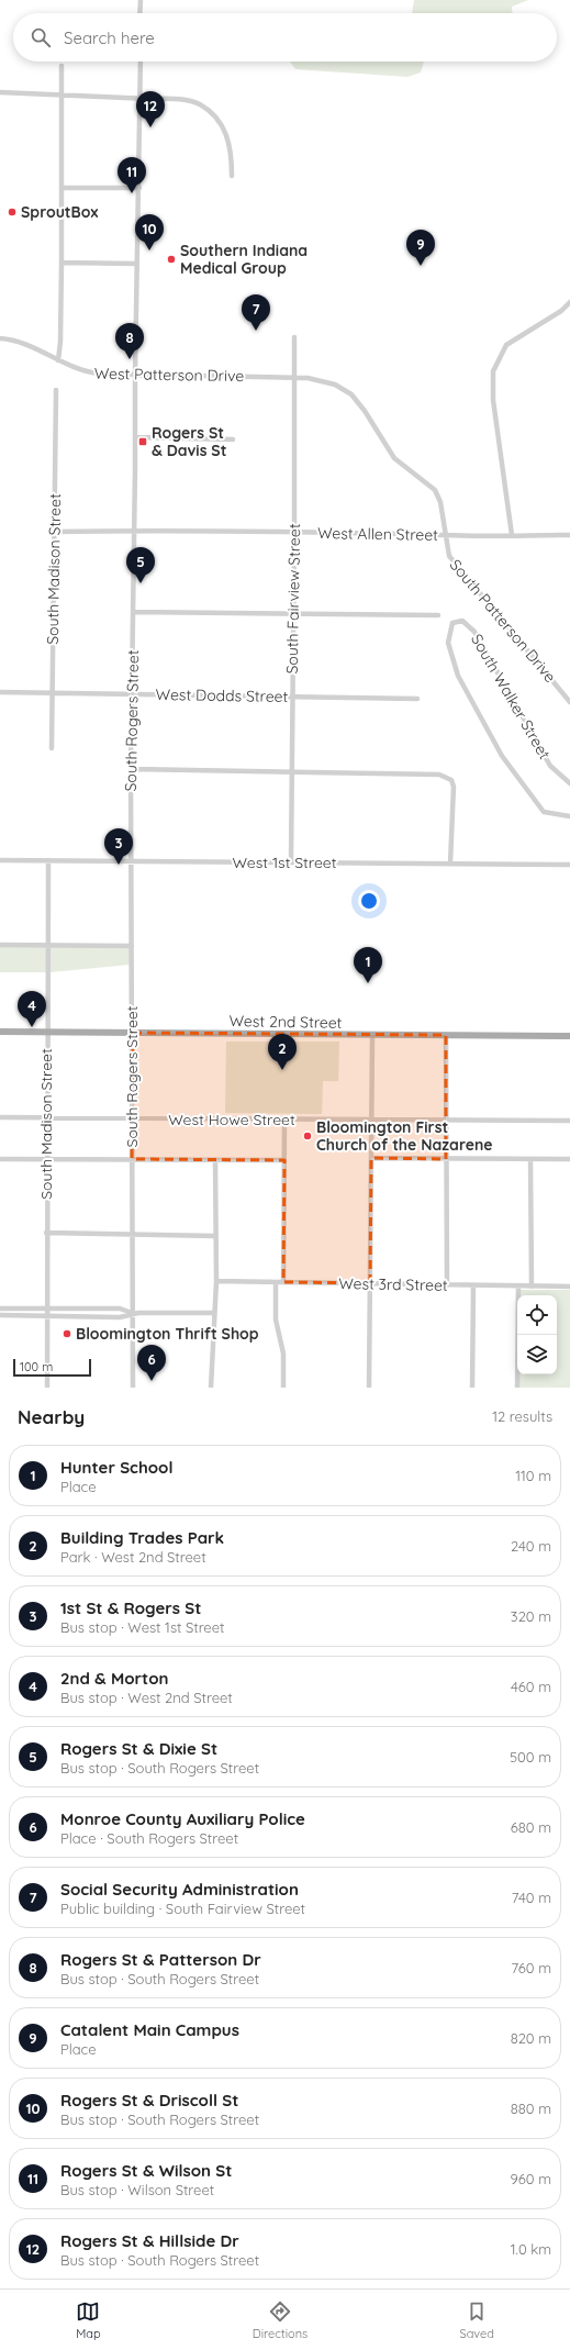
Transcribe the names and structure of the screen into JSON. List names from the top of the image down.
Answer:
{
  "streets": {
    "main road": ["West 2nd Street"],
    "street": [
      "West Patterson Drive",
      "West Allen Street",
      "South Madison Street",
      "South Fairview Street",
      "South Patterson Drive",
      "West Dodds Street",
      "South Walker Street",
      "South Rogers Street",
      "West 1st Street",
      "West Howe Street",
      "West 3rd Street"
    ]
  },
  "crossings": [
    ["West Patterson Drive", "South Fairview Street"],
    ["West Patterson Drive", "South Patterson Drive"],
    ["West Patterson Drive", "South Rogers Street"],
    ["West Allen Street", "South Madison Street"],
    ["West Allen Street", "South Fairview Street"],
    ["West Allen Street", "South Patterson Drive"],
    ["West Allen Street", "South Rogers Street"],
    ["South Madison Street", "West Dodds Street"],
    ["South Madison Street", "West 1st Street"],
    ["South Madison Street", "West 2nd Street"],
    ["South Madison Street", "West Howe Street"],
    ["South Fairview Street", "South Patterson Drive"],
    ["South Fairview Street", "West Dodds Street"],
    ["South Fairview Street", "West 1st Street"],
    ["West Dodds Street", "South Rogers Street"],
    ["South Rogers Street", "West 1st Street"],
    ["South Rogers Street", "West 2nd Street"],
    ["South Rogers Street", "West Howe Street"]
  ],
  "places": {
    "other": [
      "SproutBox",
      "Southern Indiana Medical Group",
      "Bloomington First Church of the Nazarene",
      "Bloomington Thrift Shop"
    ],
    "transit": ["Rogers St & Davis St"]
  },
  "scale_bar": "100 m",
  "page": {
    "search": "Search here",
    "pins": [
      "12",
      "11",
      "10",
      "9",
      "7",
      "8",
      "5",
      "3",
      "1",
      "4",
      "2",
      "6"
    ],
    "scale": "100 m",
    "heading": ["Nearby", "12 results"],
    "list": [
      {
        "mark": "1",
        "name": "Hunter School",
        "note": "Place",
        "value": "110 m"
      },
      {
        "mark": "2",
        "name": "Building Trades Park",
        "note": "Park · West 2nd Street",
        "value": "240 m"
      },
      {
        "mark": "3",
        "name": "1st St & Rogers St",
        "note": "Bus stop · West 1st Street",
        "value": "320 m"
      },
      {
        "mark": "4",
        "name": "2nd & Morton",
        "note": "Bus stop · West 2nd Street",
        "value": "460 m"
      },
      {
        "mark": "5",
        "name": "Rogers St & Dixie St",
        "note": "Bus stop · South Rogers Street",
        "value": "500 m"
      },
      {
        "mark": "6",
        "name": "Monroe County Auxiliary Police",
        "note": "Place · South Rogers Street",
        "value": "680 m"
      },
      {
        "mark": "7",
        "name": "Social Security Administration",
        "note": "Public building · South Fairview Street",
        "value": "740 m"
      },
      {
        "mark": "8",
        "name": "Rogers St & Patterson Dr",
        "note": "Bus stop · South Rogers Street",
        "value": "760 m"
      },
      {
        "mark": "9",
        "name": "Catalent Main Campus",
        "note": "Place",
        "value": "820 m"
      },
      {
        "mark": "10",
        "name": "Rogers St & Driscoll St",
        "note": "Bus stop · South Rogers Street",
        "value": "880 m"
      },
      {
        "mark": "11",
        "name": "Rogers St & Wilson St",
        "note": "Bus stop · Wilson Street",
        "value": "960 m"
      },
      {
        "mark": "12",
        "name": "Rogers St & Hillside Dr",
        "note": "Bus stop · South Rogers Street",
        "value": "1.0 km"
      }
    ],
    "nav": ["Map", "Directions", "Saved"]
  }
}
